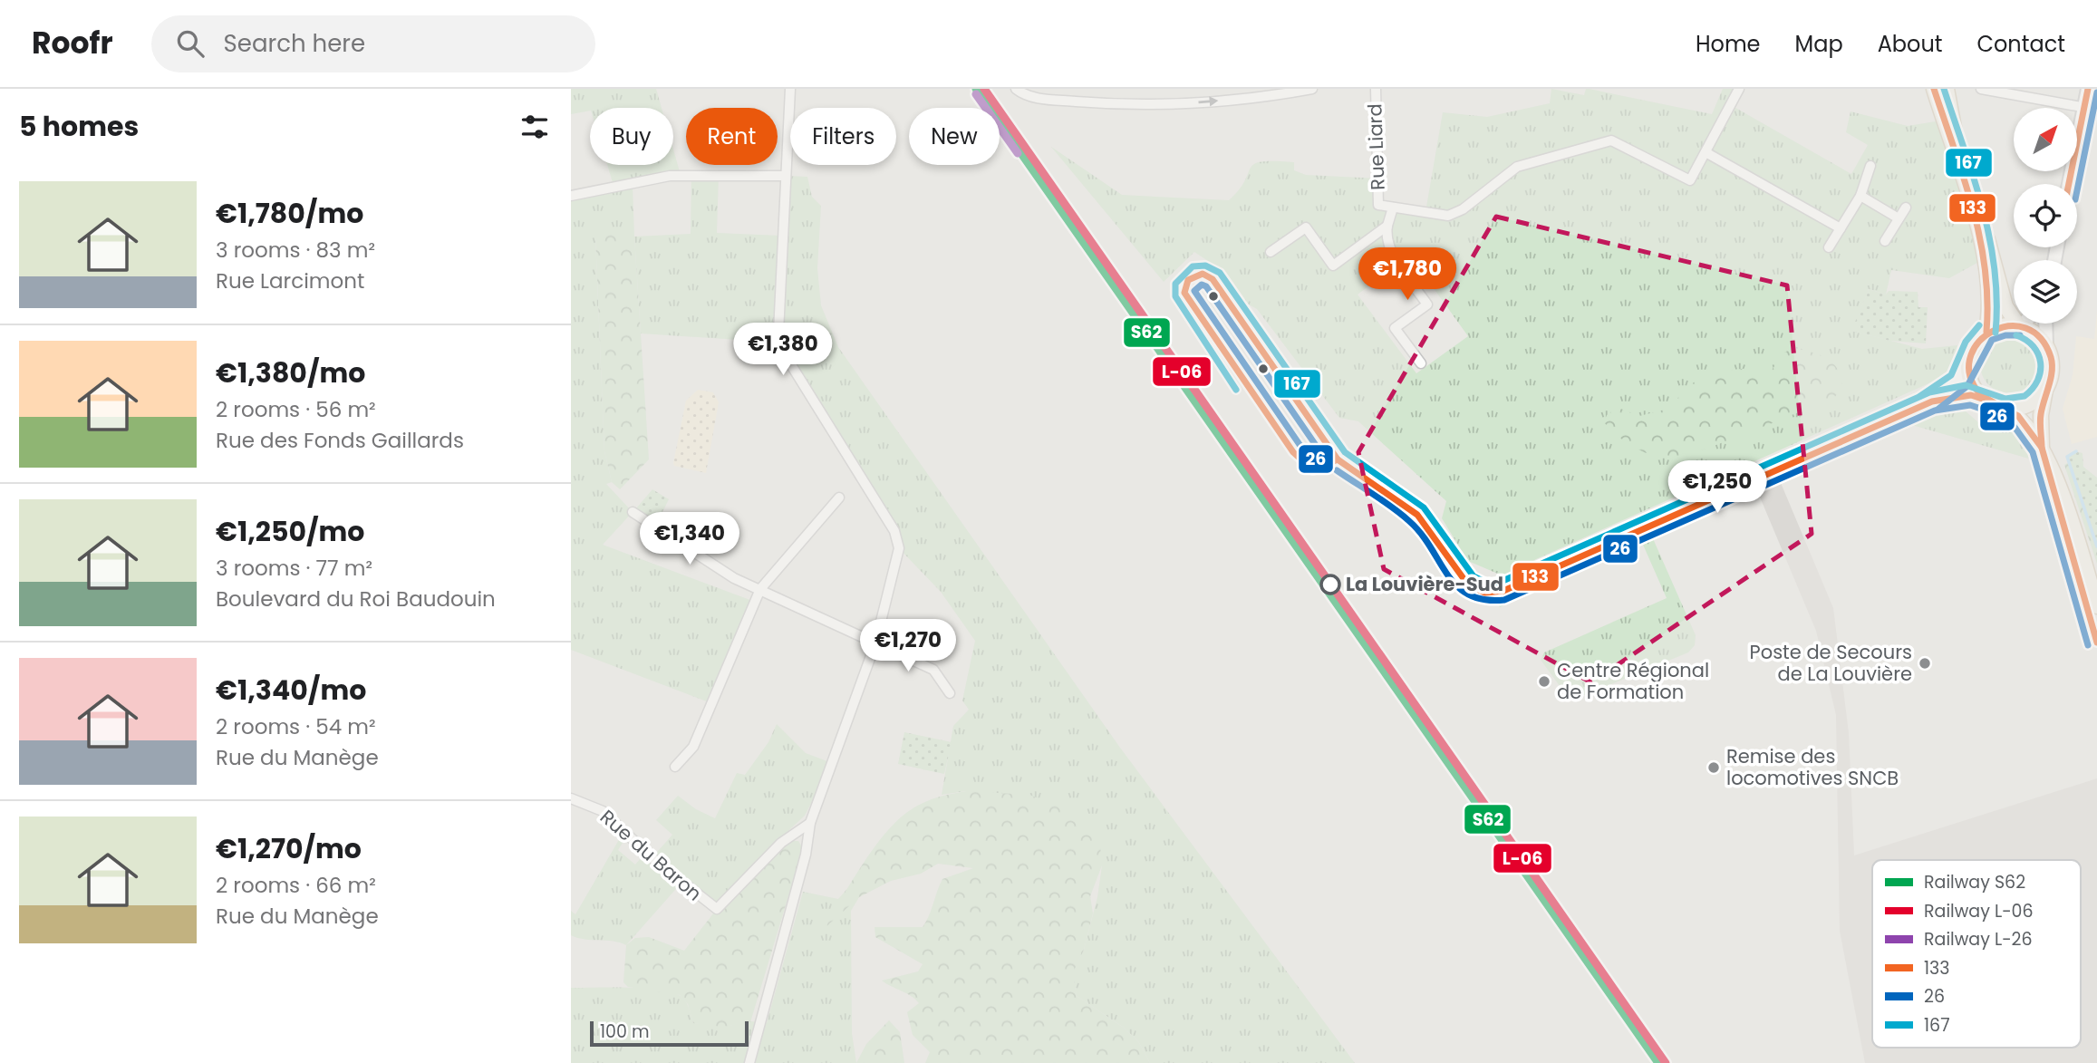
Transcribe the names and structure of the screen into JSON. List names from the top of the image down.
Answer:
{
  "streets": {
    "street": ["Rue Liard", "Rue du Baron"]
  },
  "places": [
    "La Louvière-Sud",
    "Poste de Secours de La Louvière",
    "Centre Régional de Formation",
    "Remise des locomotives SNCB"
  ],
  "lines": [
    "rail line S62",
    "rail line L-06",
    "transit line 133",
    "transit line 167",
    "transit line 26",
    "rail line L-26"
  ],
  "legend": [
    "Railway S62",
    "Railway L-06",
    "Railway L-26",
    "133",
    "26",
    "167"
  ],
  "scale_bar": "100 m",
  "north": "top right",
  "page": {
    "header": "Roofr",
    "search": "Search here",
    "nav": [
      "Home",
      "Map",
      "About",
      "Contact"
    ],
    "heading": "5 homes",
    "chip": [
      "Buy",
      "Rent",
      "Filters",
      "New"
    ],
    "list": [
      {
        "name": "€1,780/mo",
        "note": "3 rooms · 83 m² · Rue Larcimont"
      },
      {
        "name": "€1,380/mo",
        "note": "2 rooms · 56 m² · Rue des Fonds Gaillards"
      },
      {
        "name": "€1,250/mo",
        "note": "3 rooms · 77 m² · Boulevard du Roi Baudouin"
      },
      {
        "name": "€1,340/mo",
        "note": "2 rooms · 54 m² · Rue du Manège"
      },
      {
        "name": "€1,270/mo",
        "note": "2 rooms · 66 m² · Rue du Manège"
      }
    ],
    "price": [
      "€1,780",
      "€1,380",
      "€1,250",
      "€1,340",
      "€1,270"
    ],
    "scale": "100 m"
  }
}
